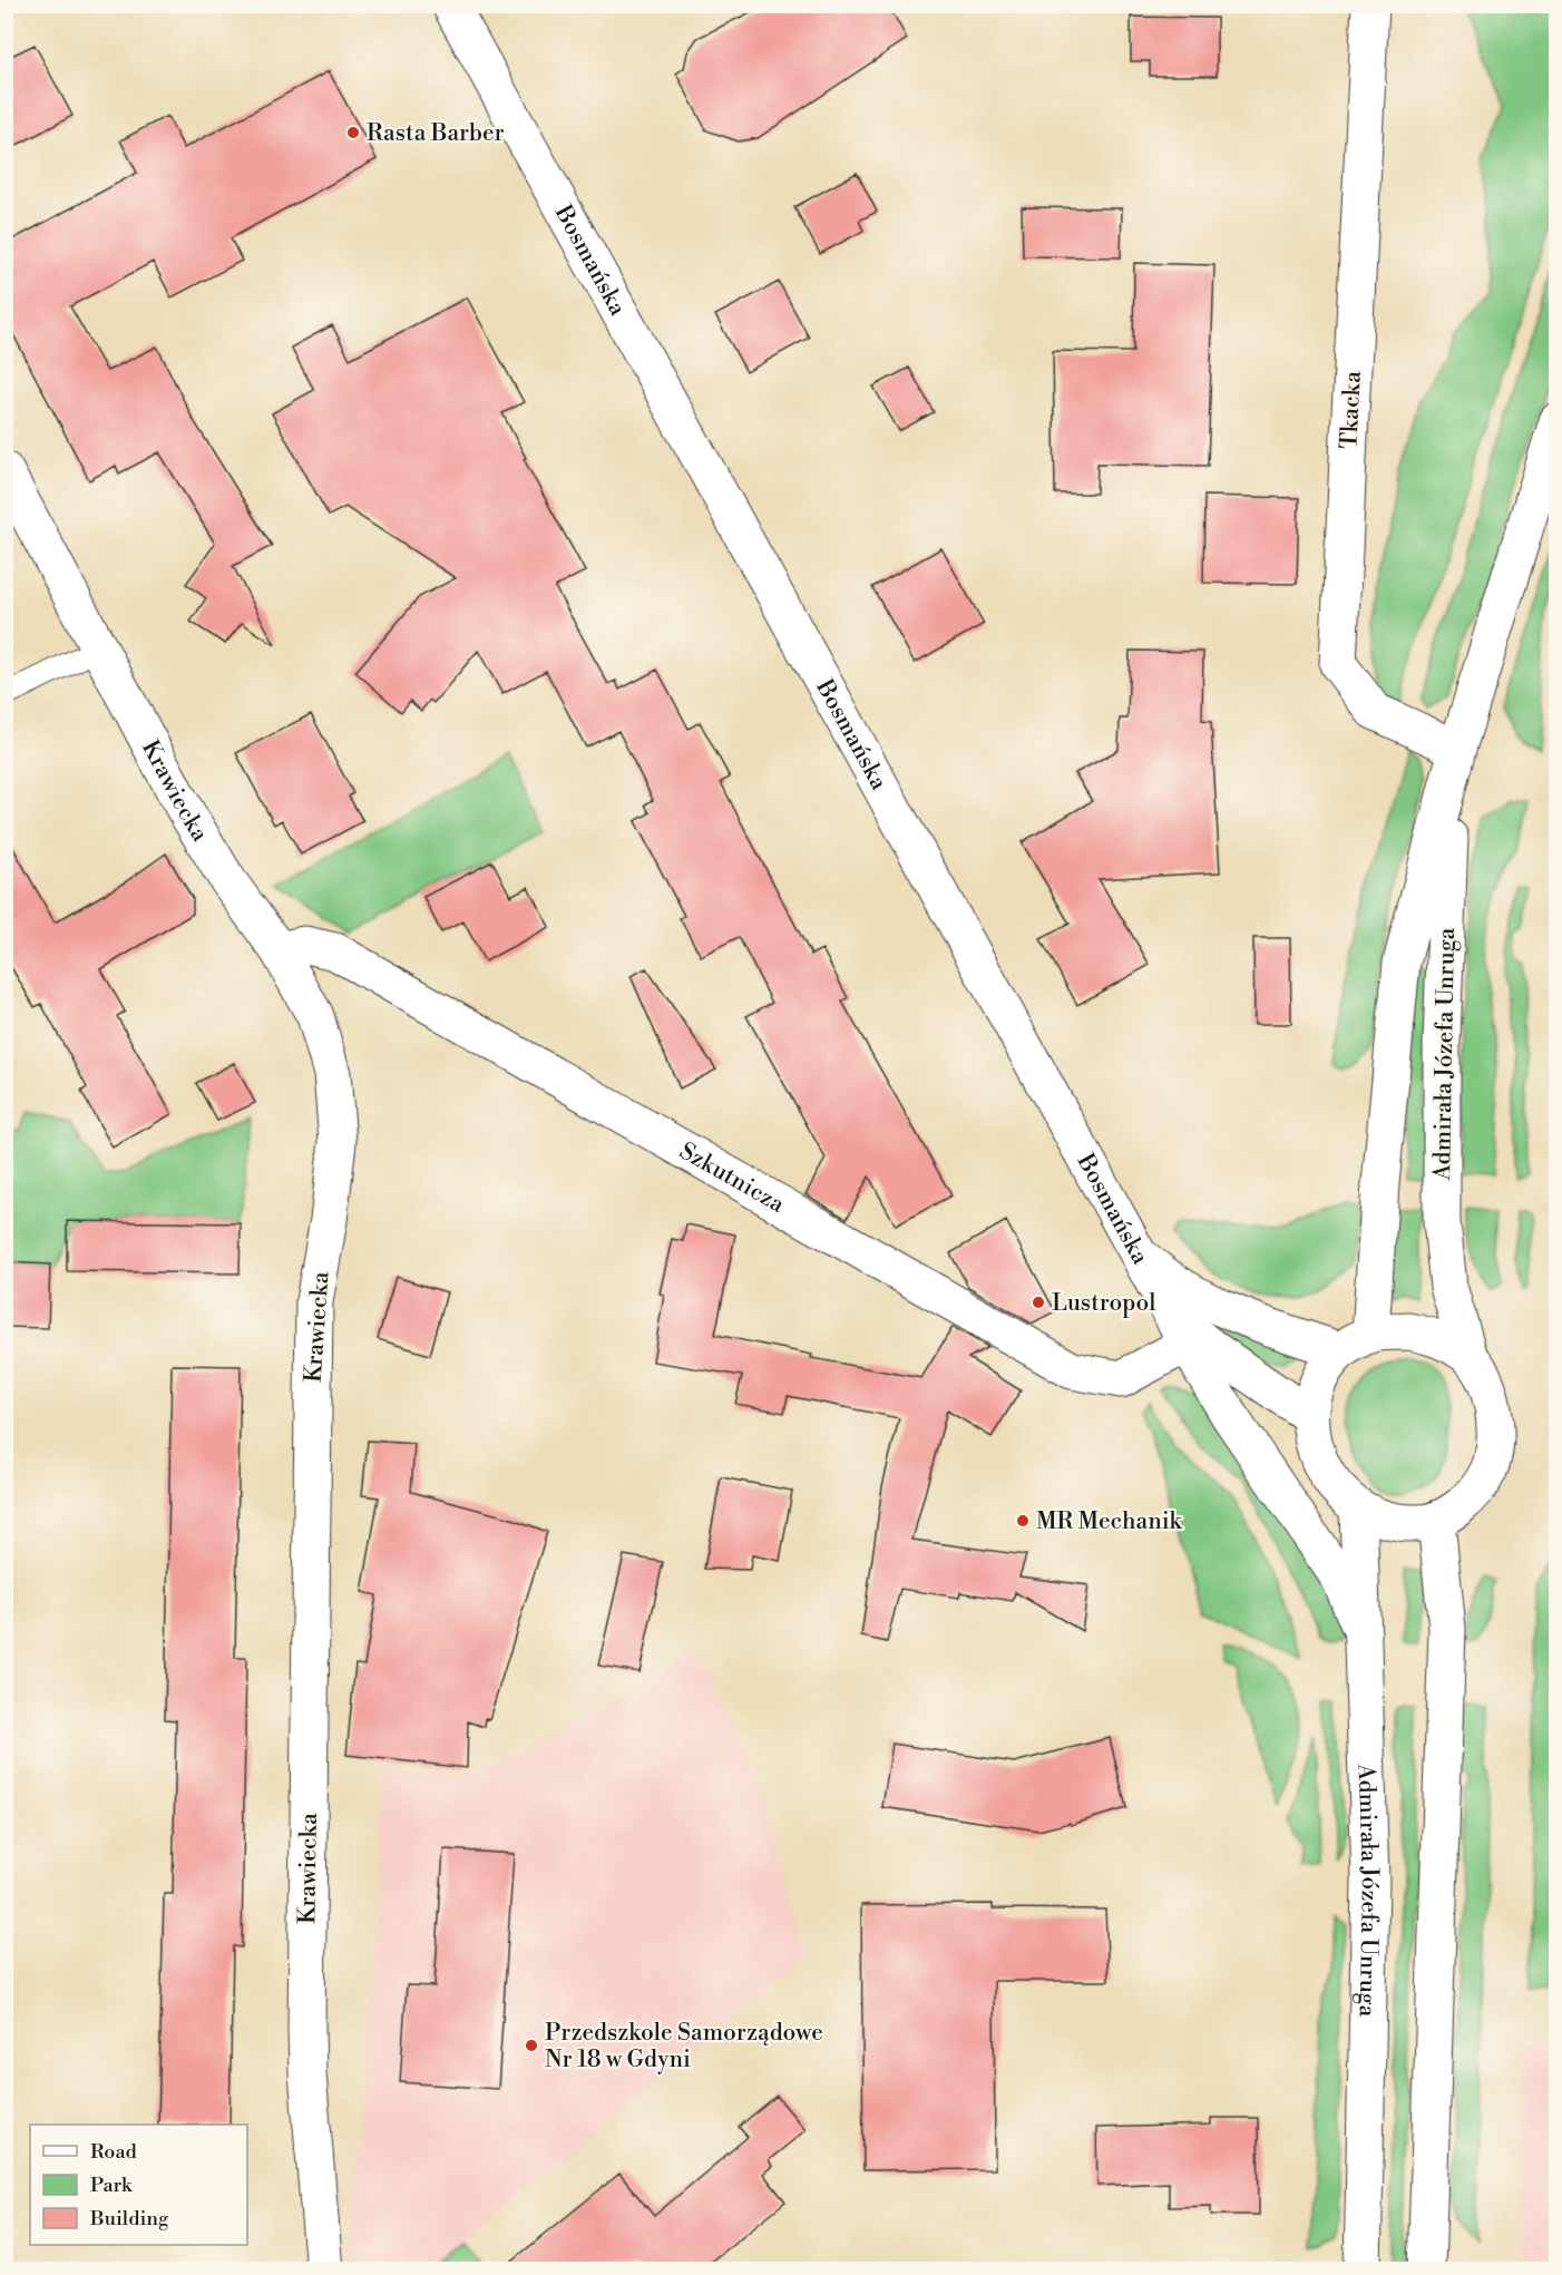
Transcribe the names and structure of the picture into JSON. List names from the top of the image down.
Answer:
{
  "streets": {
    "street": [
      "Bosmańska",
      "Tkacka",
      "Krawiecka",
      "Admirała Józefa Unruga",
      "Szkutnicza"
    ]
  },
  "crossings": [
    ["Bosmańska", "Admirała Józefa Unruga"],
    ["Bosmańska", "Szkutnicza"],
    ["Tkacka", "Admirała Józefa Unruga"],
    ["Krawiecka", "Szkutnicza"]
  ],
  "places": [
    "Rasta Barber",
    "Lustropol",
    "MR Mechanik",
    "Przedszkole Samorządowe Nr 18 w Gdyni"
  ],
  "legend": ["Road", "Park", "Building"]
}
